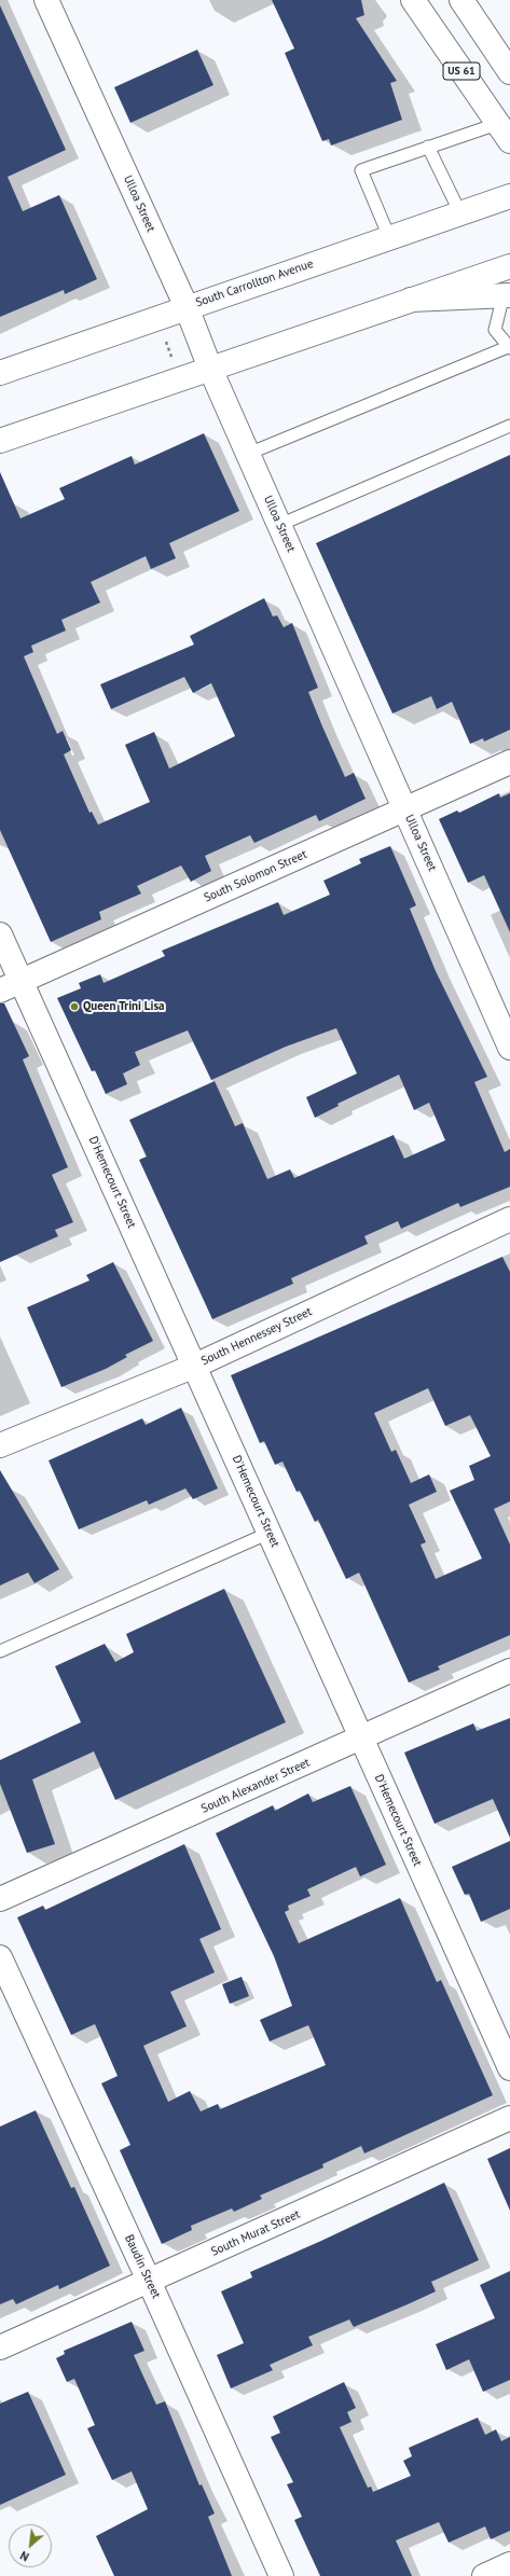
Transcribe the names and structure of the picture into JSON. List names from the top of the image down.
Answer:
{
  "streets": {
    "street": [
      "US 61",
      "Ulloa Street",
      "South Carrollton Avenue",
      "South Solomon Street",
      "D'Hemecourt Street",
      "South Hennessey Street",
      "South Alexander Street",
      "South Murat Street",
      "Baudin Street"
    ]
  },
  "crossings": [
    ["Ulloa Street", "South Carrollton Avenue"],
    ["Ulloa Street", "South Solomon Street"],
    ["South Solomon Street", "D'Hemecourt Street"],
    ["D'Hemecourt Street", "South Hennessey Street"],
    ["D'Hemecourt Street", "South Alexander Street"],
    ["South Murat Street", "Baudin Street"]
  ],
  "places": ["Queen Trini Lisa"],
  "north": "bottom left"
}
